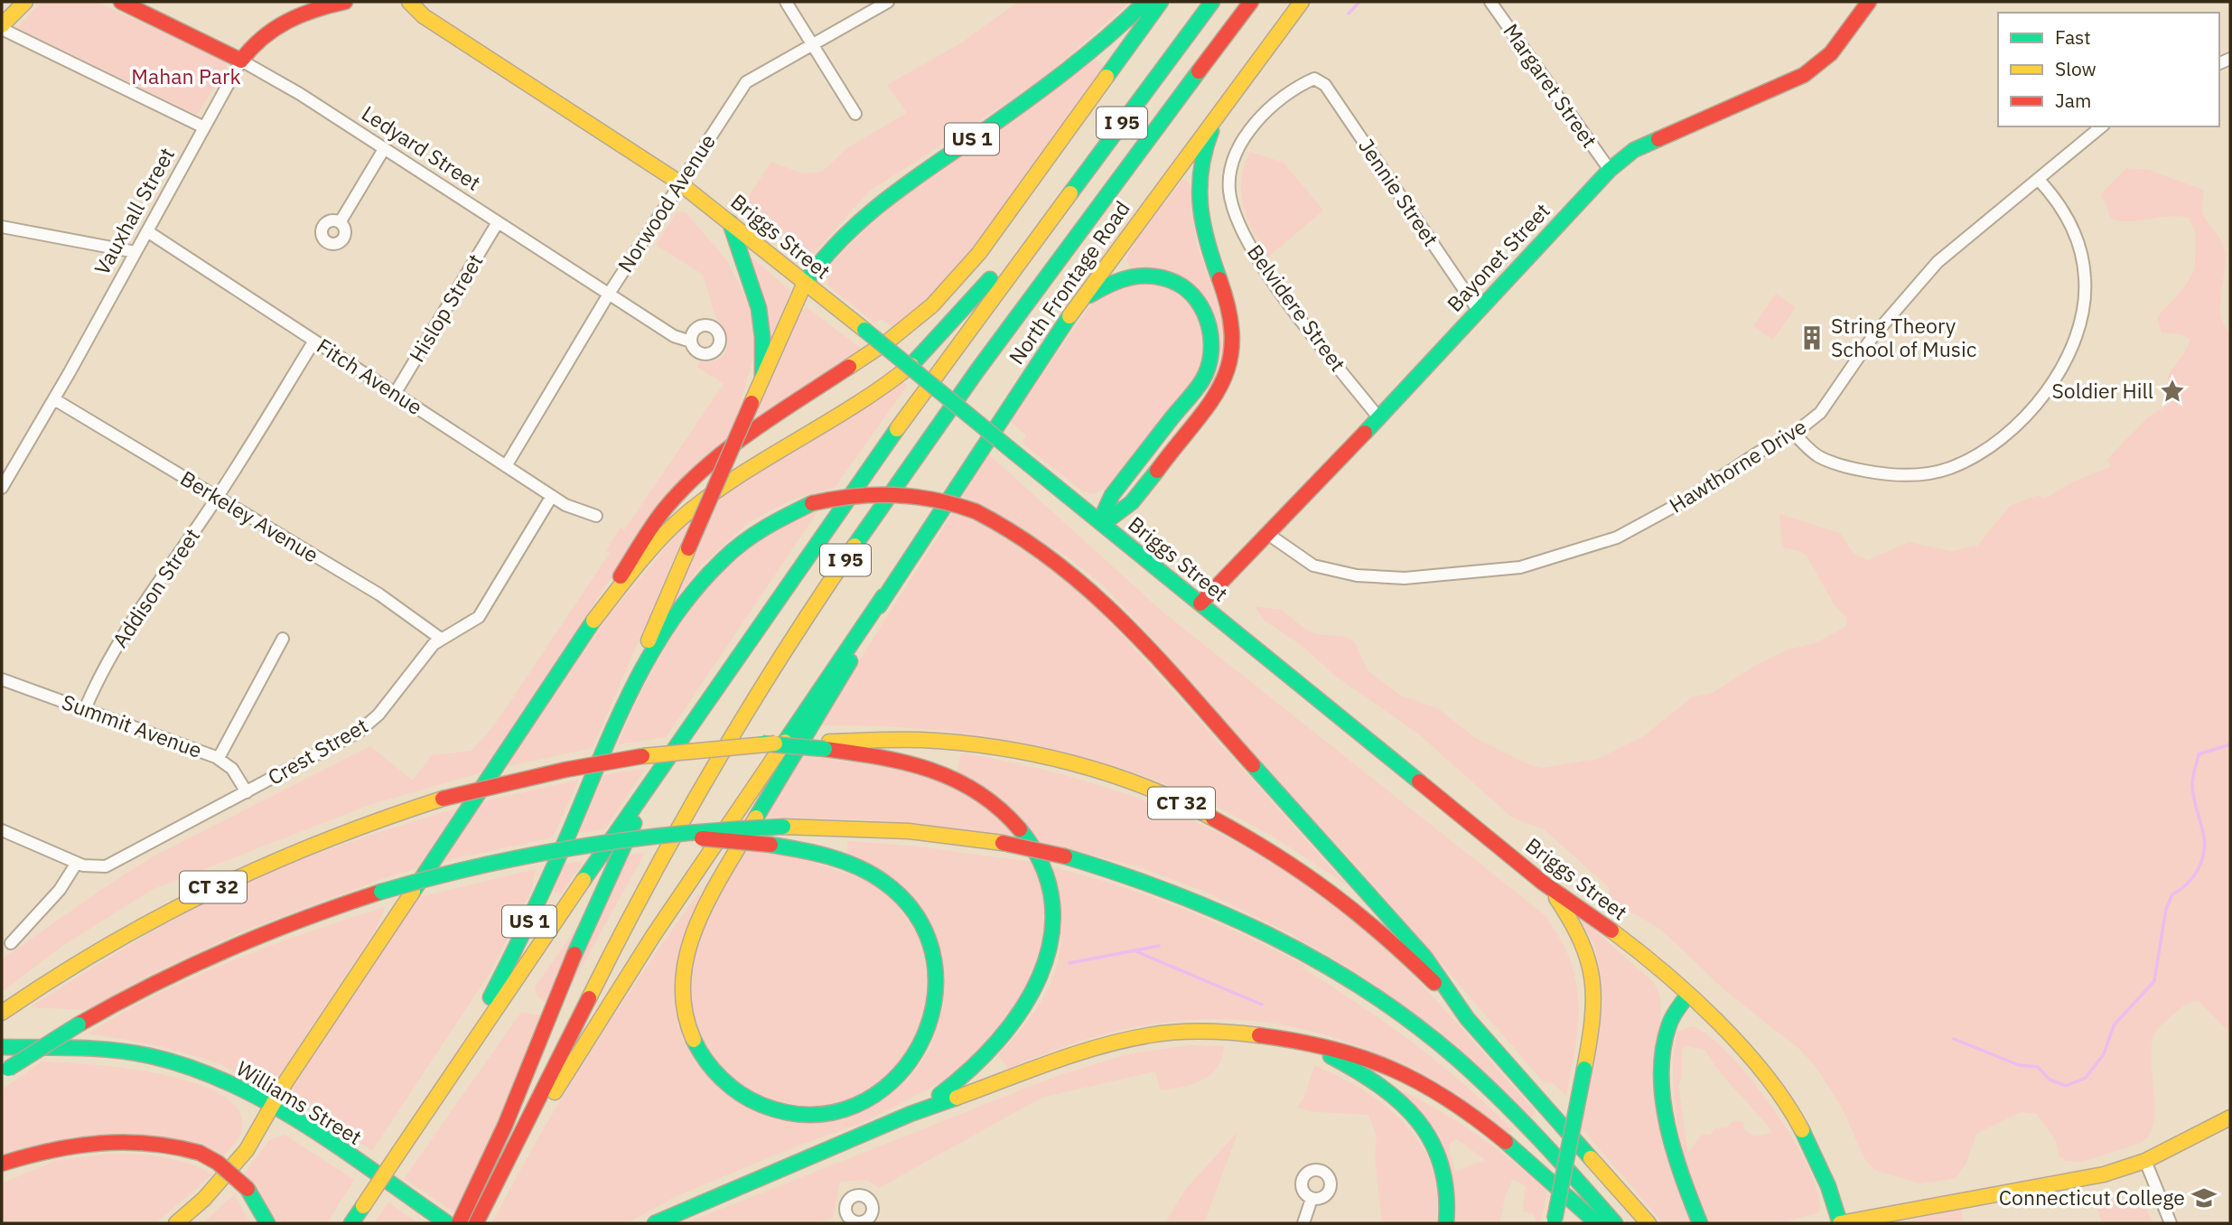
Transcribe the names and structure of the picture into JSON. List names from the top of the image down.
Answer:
{
  "streets": {
    "main road": [
      "I 95",
      "US 1",
      "Ledyard Street",
      "Vauxhall Street",
      "Briggs Street",
      "Bayonet Street",
      "North Frontage Road",
      "CT 32",
      "Williams Street"
    ],
    "street": [
      "Margaret Street",
      "Jennie Street",
      "Norwood Avenue",
      "Hislop Street",
      "Belvidere Street",
      "Fitch Avenue",
      "Hawthorne Drive",
      "Berkeley Avenue",
      "Addison Street",
      "Summit Avenue",
      "Crest Street"
    ]
  },
  "crossings": [
    ["Margaret Street", "Bayonet Street"],
    ["I 95", "US 1"],
    ["US 1", "Briggs Street"],
    ["Ledyard Street", "Norwood Avenue"],
    ["Ledyard Street", "Vauxhall Street"],
    ["Ledyard Street", "Hislop Street"],
    ["Jennie Street", "Bayonet Street"],
    ["Jennie Street", "Belvidere Street"],
    ["Norwood Avenue", "Briggs Street"],
    ["Norwood Avenue", "Fitch Avenue"],
    ["Vauxhall Street", "Fitch Avenue"],
    ["Vauxhall Street", "Berkeley Avenue"],
    ["Briggs Street", "Bayonet Street"],
    ["Bayonet Street", "Belvidere Street"],
    ["Bayonet Street", "Hawthorne Drive"],
    ["Hislop Street", "Fitch Avenue"],
    ["Fitch Avenue", "Addison Street"],
    ["Fitch Avenue", "Crest Street"],
    ["Berkeley Avenue", "Addison Street"],
    ["Berkeley Avenue", "Crest Street"],
    ["Addison Street", "Summit Avenue"],
    ["Summit Avenue", "Crest Street"]
  ],
  "parks": ["Mahan Park"],
  "places": {
    "building": ["String Theory School of Music"],
    "place": ["Soldier Hill"],
    "school or university": ["Connecticut College"]
  },
  "legend": ["Fast", "Slow", "Jam"]
}
